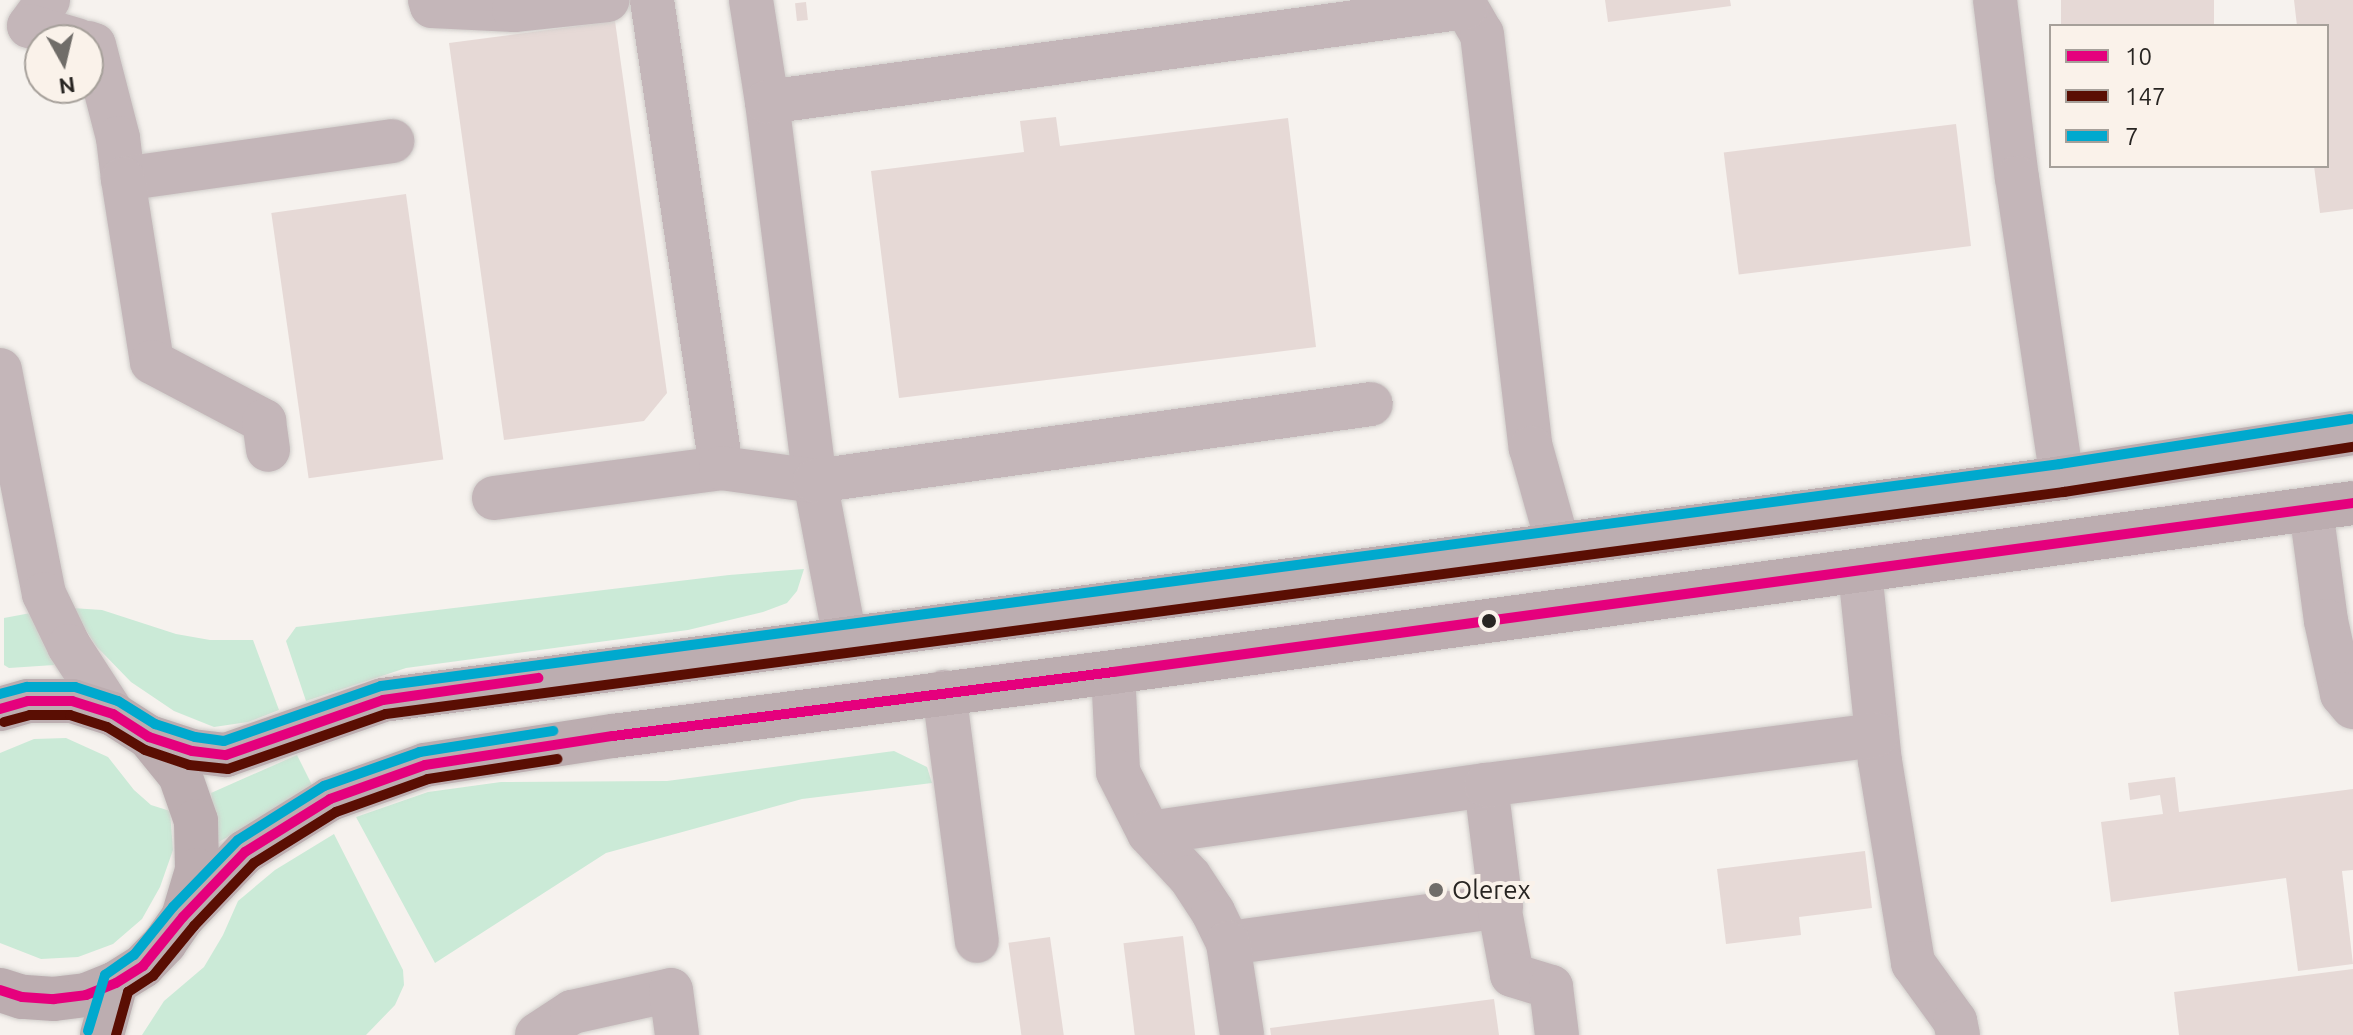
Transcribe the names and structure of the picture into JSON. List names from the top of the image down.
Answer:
{
  "places": ["Olerex"],
  "lines": ["transit line 7", "transit line 147", "transit line 10"],
  "legend": ["10", "147", "7"],
  "north": "bottom"
}
